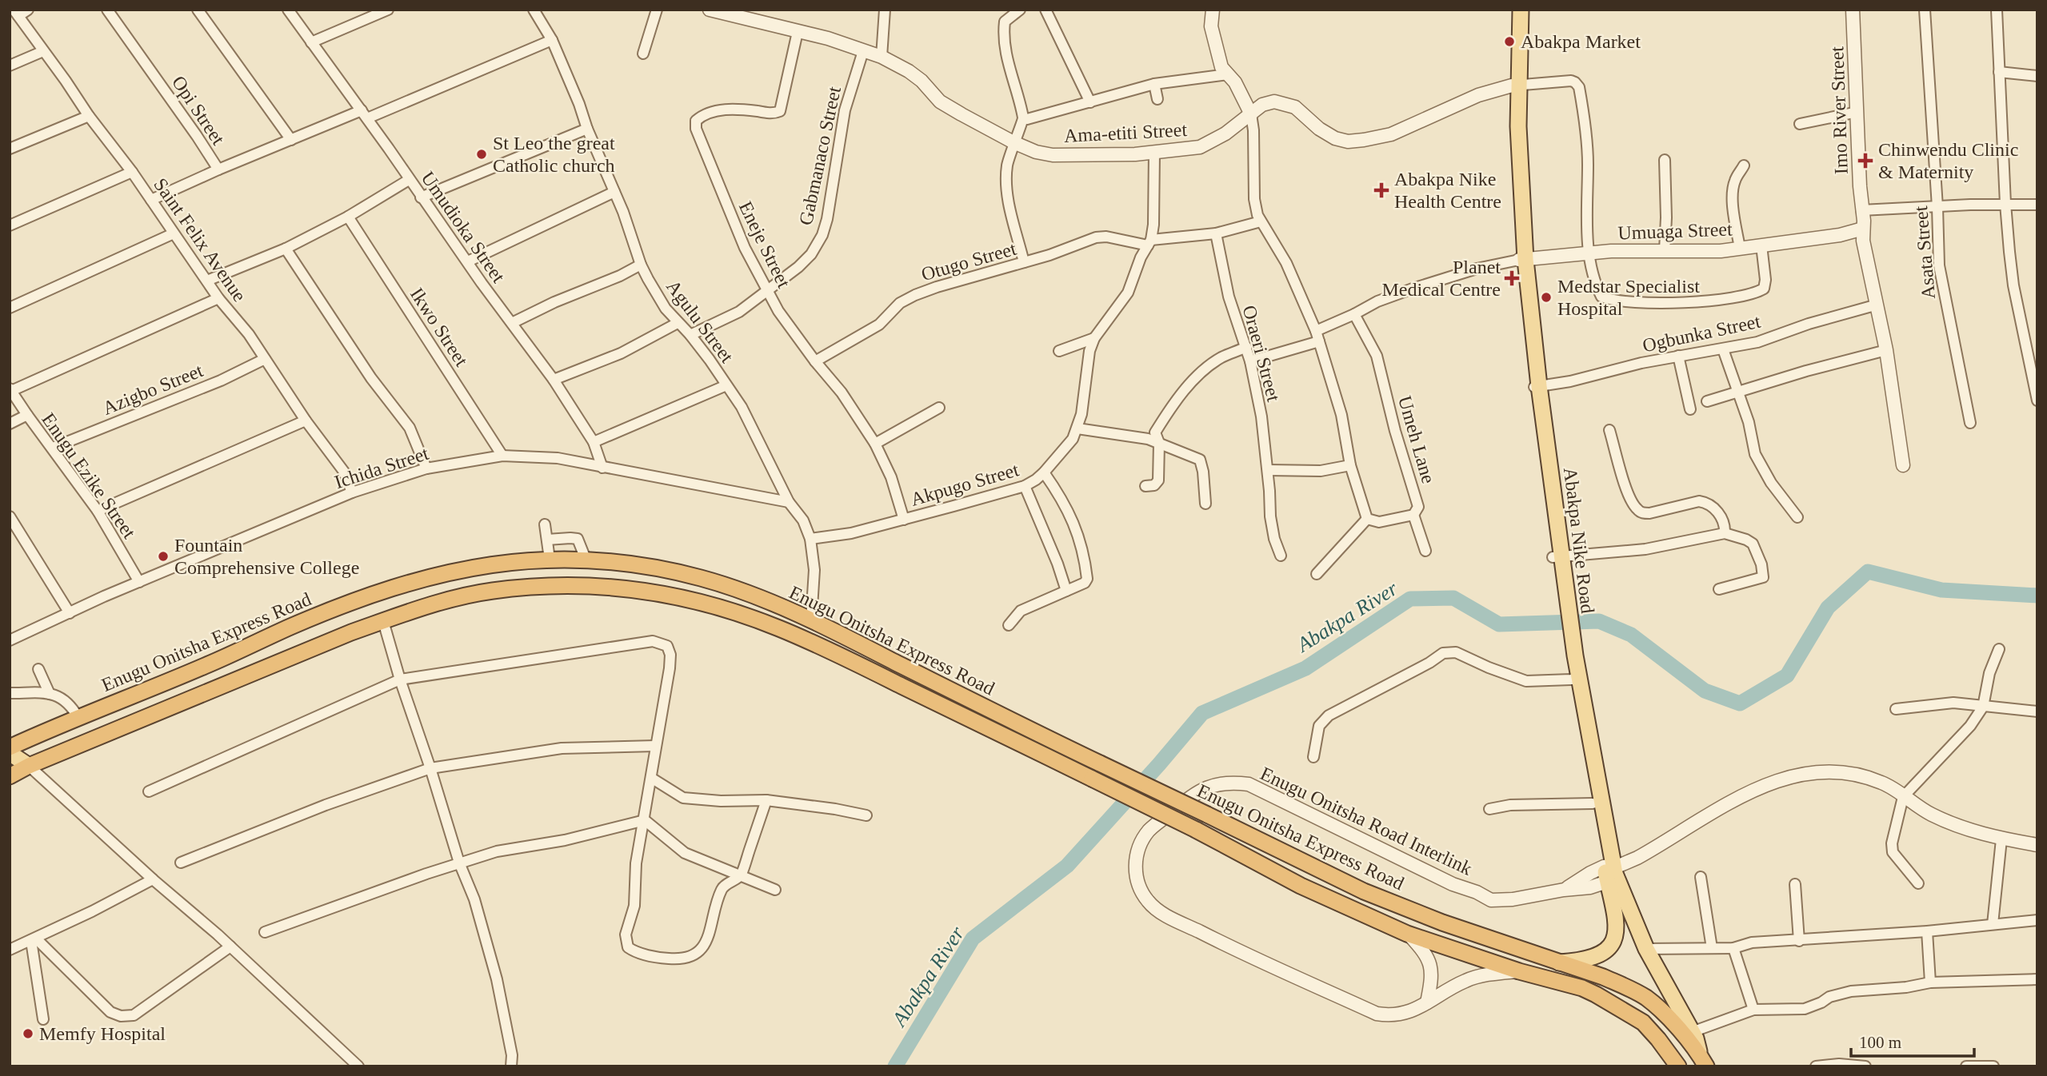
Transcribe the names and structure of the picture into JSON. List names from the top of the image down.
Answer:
{
  "streets": {
    "highway": ["Enugu Onitsha Express Road"],
    "main road": ["Abakpa Nike Road"],
    "street": [
      "Opi Street",
      "Imo River Street",
      "Ama-etiti Street",
      "Gabmanaco Street",
      "Umudioka Street",
      "Umuaga Street",
      "Saint Felix Avenue",
      "Eneje Street",
      "Asata Street",
      "Otugo Street",
      "Agulu Street",
      "Ikwo Street",
      "Ogbunka Street",
      "Oraeri Street",
      "Azigbo Street",
      "Umeh Lane",
      "Ichida Street",
      "Enugu Ezike Street",
      "Akpugo Street",
      "Enugu Onitsha Road Interlink"
    ]
  },
  "crossings": [
    ["Opi Street", "Saint Felix Avenue"],
    ["Imo River Street", "Umuaga Street"],
    ["Imo River Street", "Ogbunka Street"],
    ["Ama-etiti Street", "Gabmanaco Street"],
    ["Ama-etiti Street", "Eneje Street"],
    ["Ama-etiti Street", "Akpugo Street"],
    ["Ama-etiti Street", "Abakpa Nike Road"],
    ["Gabmanaco Street", "Eneje Street"],
    ["Gabmanaco Street", "Agulu Street"],
    ["Umudioka Street", "Ichida Street"],
    ["Umuaga Street", "Abakpa Nike Road"],
    ["Saint Felix Avenue", "Azigbo Street"],
    ["Saint Felix Avenue", "Ichida Street"],
    ["Eneje Street", "Otugo Street"],
    ["Eneje Street", "Akpugo Street"],
    ["Otugo Street", "Oraeri Street"],
    ["Otugo Street", "Akpugo Street"],
    ["Agulu Street", "Ichida Street"],
    ["Agulu Street", "Akpugo Street"],
    ["Agulu Street", "Enugu Onitsha Express Road"],
    ["Ikwo Street", "Ichida Street"],
    ["Ogbunka Street", "Abakpa Nike Road"],
    ["Azigbo Street", "Enugu Ezike Street"],
    ["Ichida Street", "Enugu Ezike Street"],
    ["Abakpa Nike Road", "Enugu Onitsha Express Road"],
    ["Abakpa Nike Road", "Enugu Onitsha Road Interlink"],
    ["Enugu Onitsha Express Road", "Enugu Onitsha Road Interlink"]
  ],
  "water": ["Abakpa River"],
  "places": {
    "other": [
      "Abakpa Market",
      "St Leo the great Catholic church",
      "Medstar Specialist Hospital",
      "Fountain Comprehensive College",
      "Memfy Hospital"
    ],
    "health": ["Chinwendu Clinic & Maternity", "Abakpa Nike Health Centre", "Planet Medical Centre"]
  },
  "scale_bar": "100 m"
}
